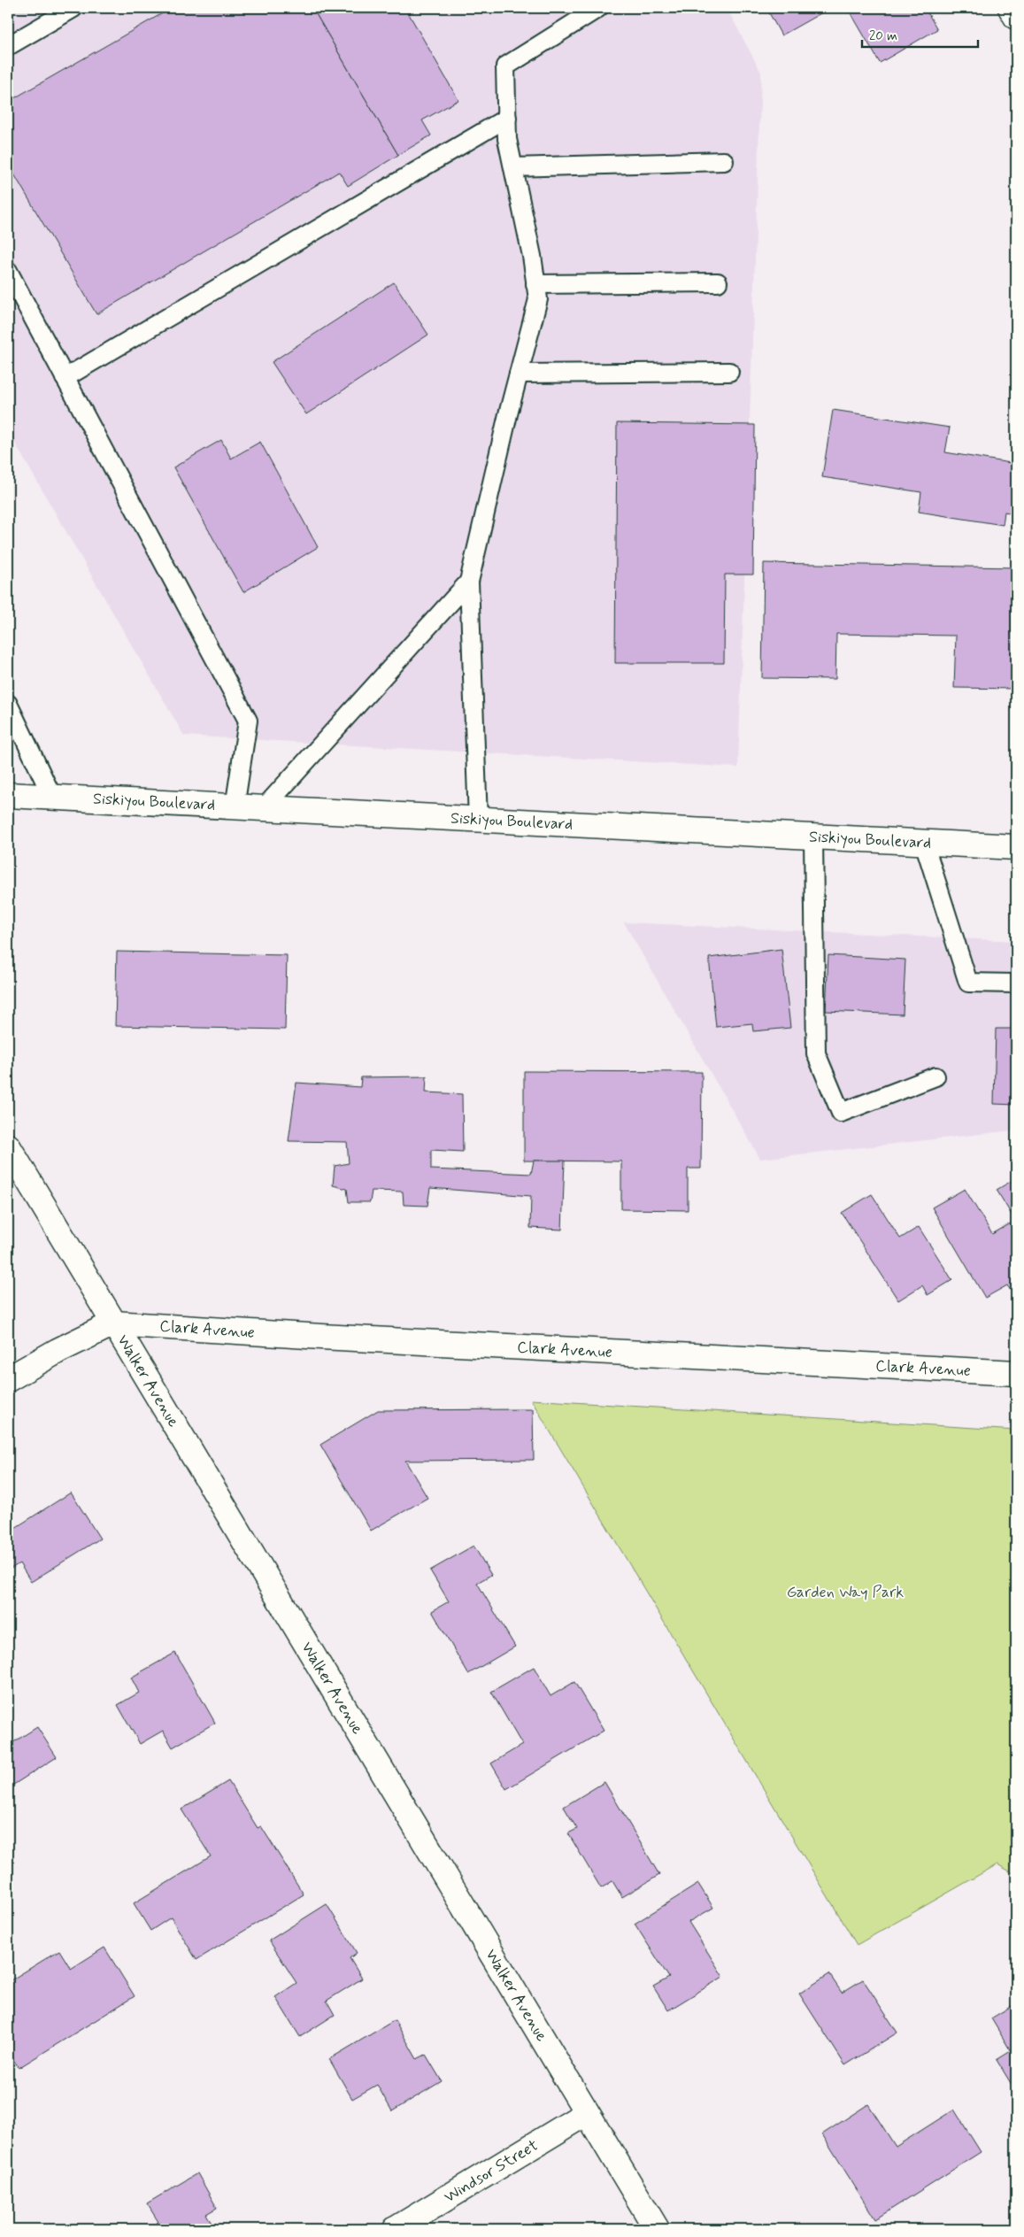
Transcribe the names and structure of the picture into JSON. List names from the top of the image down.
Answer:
{
  "streets": {
    "street": [
      "Siskiyou Boulevard",
      "Clark Avenue",
      "Walker Avenue",
      "Windsor Street"
    ]
  },
  "crossings": [
    ["Clark Avenue", "Walker Avenue"],
    ["Walker Avenue", "Windsor Street"]
  ],
  "parks": ["Garden Way Park"],
  "scale_bar": "20 m"
}
